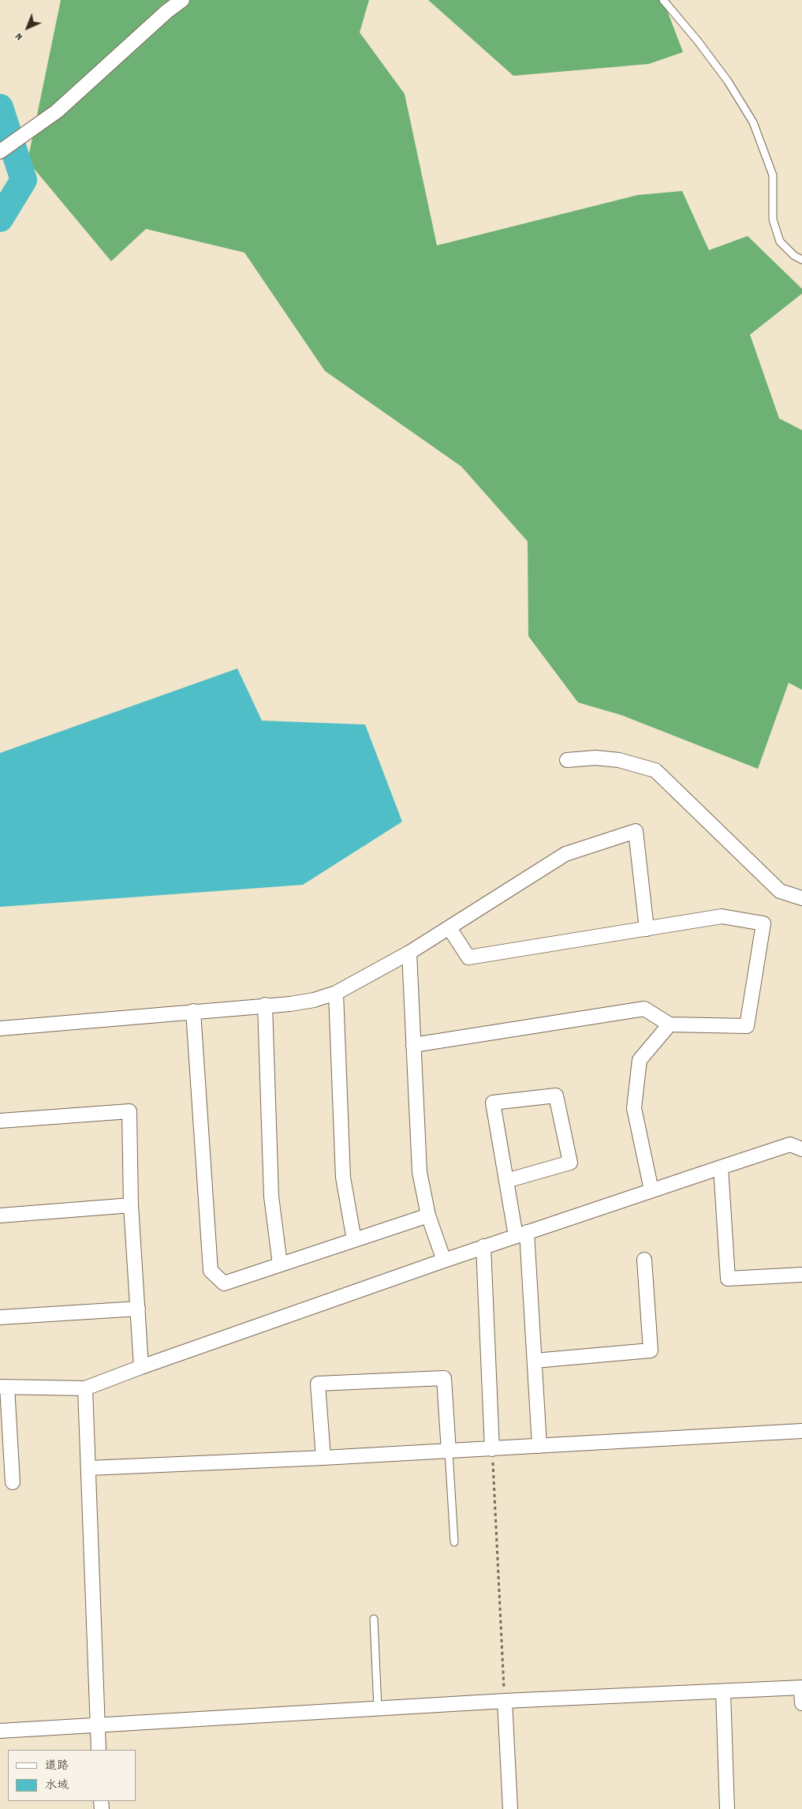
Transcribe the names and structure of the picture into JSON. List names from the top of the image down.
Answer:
{
  "legend": ["道路", "水域"],
  "north": "bottom left"
}
